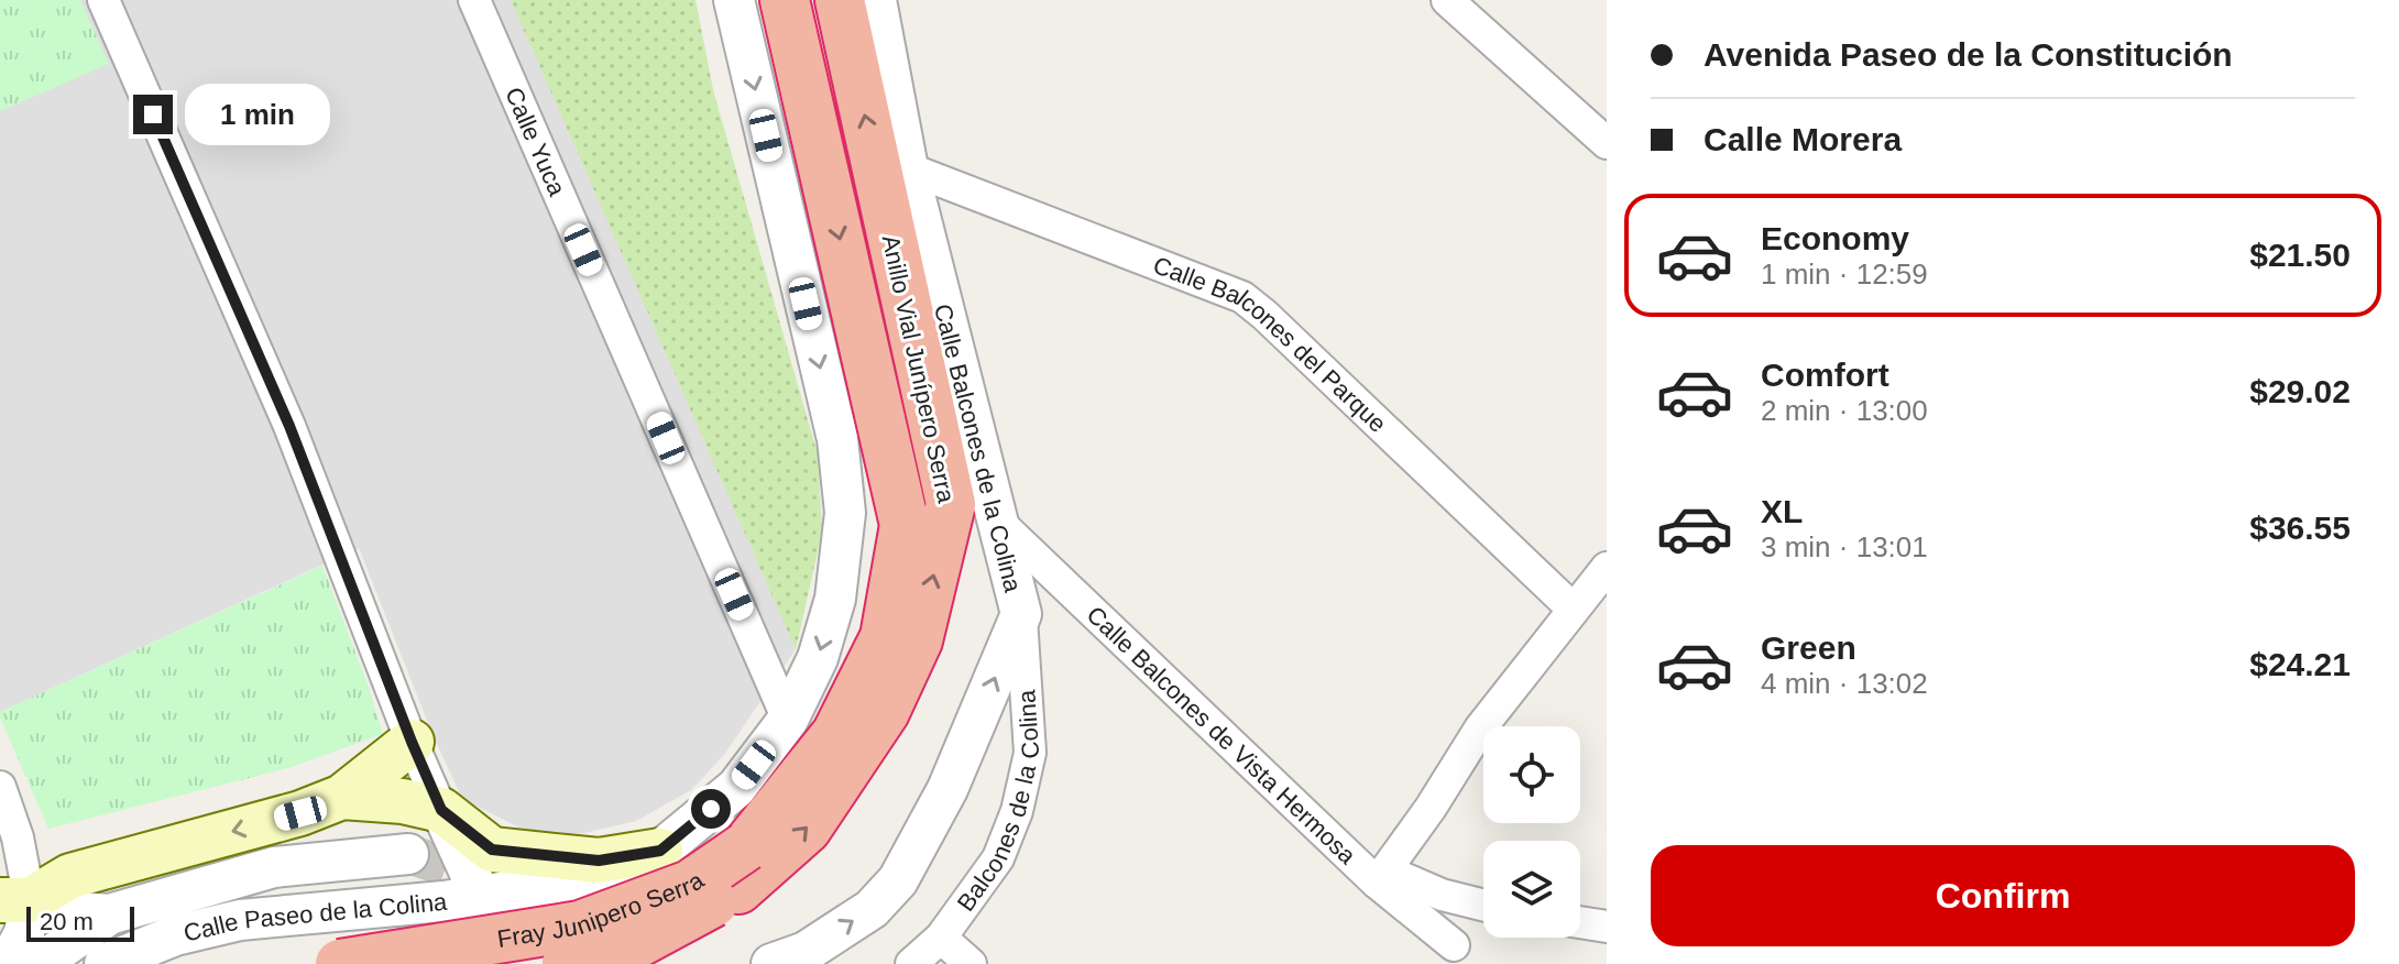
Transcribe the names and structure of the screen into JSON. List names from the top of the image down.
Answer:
{
  "streets": {
    "highway": ["Anillo Vial Junípero Serra", "Fray Junipero Serra"],
    "street": [
      "Calle Yuca",
      "Calle Balcones del Parque",
      "Calle Balcones de la Colina",
      "Calle Balcones de Vista Hermosa",
      "Balcones de la Colina",
      "Calle Paseo de la Colina"
    ]
  },
  "crossings": [
    ["Calle Balcones del Parque", "Calle Balcones de la Colina"],
    ["Anillo Vial Junípero Serra", "Fray Junipero Serra"],
    ["Calle Balcones de la Colina", "Calle Balcones de Vista Hermosa"],
    ["Calle Balcones de la Colina", "Balcones de la Colina"]
  ],
  "one_way": ["Calle Balcones de la Colina"],
  "scale_bar": "20 m",
  "page": {
    "banner": ["Avenida Paseo de la Constitución", "Calle Morera"],
    "bubble": "1 min",
    "list": [
      {
        "name": "Economy",
        "note": "1 min · 12:59",
        "value": "$21.50"
      },
      {
        "name": "Comfort",
        "note": "2 min · 13:00",
        "value": "$29.02"
      },
      {
        "name": "XL",
        "note": "3 min · 13:01",
        "value": "$36.55"
      },
      {
        "name": "Green",
        "note": "4 min · 13:02",
        "value": "$24.21"
      }
    ],
    "buttons": "Confirm",
    "scale": "20 m"
  }
}
